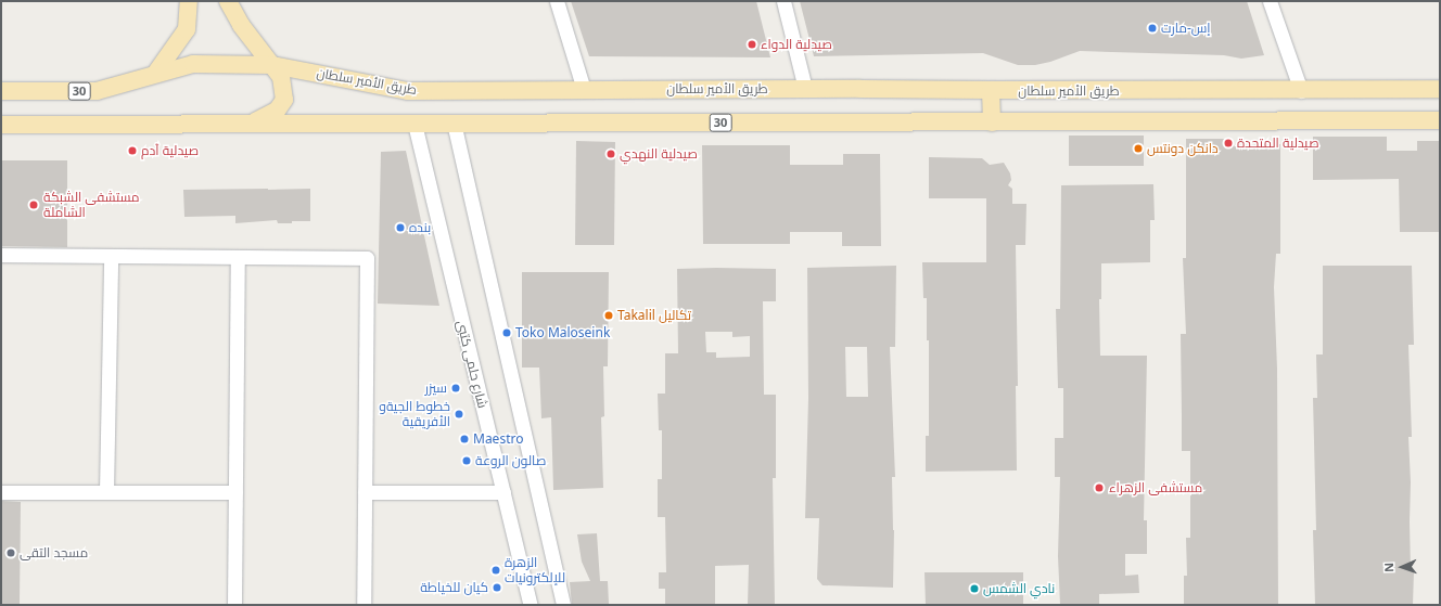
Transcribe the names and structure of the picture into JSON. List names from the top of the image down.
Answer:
{
  "streets": {
    "main road": ["طريق الأمير سلطان", "30"],
    "street": ["شارع حلمى كتبى"]
  },
  "crossings": [
    ["30", "شارع حلمى كتبى"]
  ],
  "places": [
    "إس-مارت",
    "صيدلية الدواء",
    "صيدلية المتحدة",
    "دانكن دونتس",
    "صيدلية آدم",
    "صيدلية النهدي",
    "مستشفى الشبكة الشاملة",
    "بنده",
    "Takalil تكاليل",
    "Toko Maloseink",
    "سيزر",
    "خطوط الجيةو الأفريقية",
    "Maestro",
    "صالون الروعة",
    "مستشفى الزهراء",
    "مسجد التقى",
    "الزهرة للإلكترونيات",
    "كيان للخياطة",
    "نادي الشمس"
  ],
  "north": "left"
}
